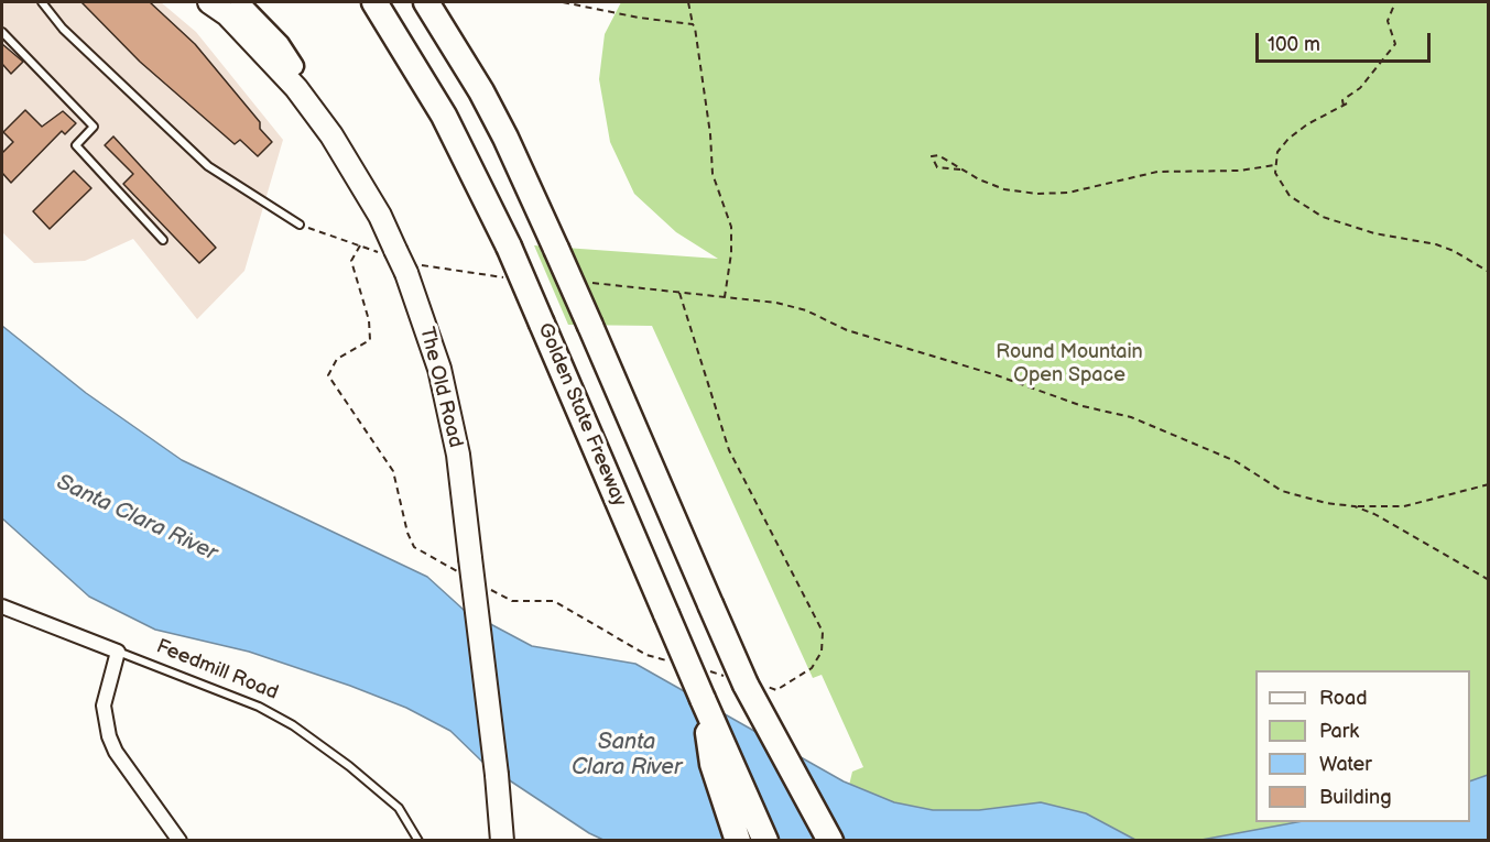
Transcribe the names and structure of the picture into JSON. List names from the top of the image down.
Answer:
{
  "streets": {
    "highway": ["Golden State Freeway"],
    "main road": ["The Old Road"],
    "street": ["Feedmill Road"]
  },
  "water": ["Santa Clara River"],
  "parks": ["Round Mountain Open Space"],
  "legend": [
    "Road",
    "Park",
    "Water",
    "Building"
  ],
  "scale_bar": "100 m"
}
